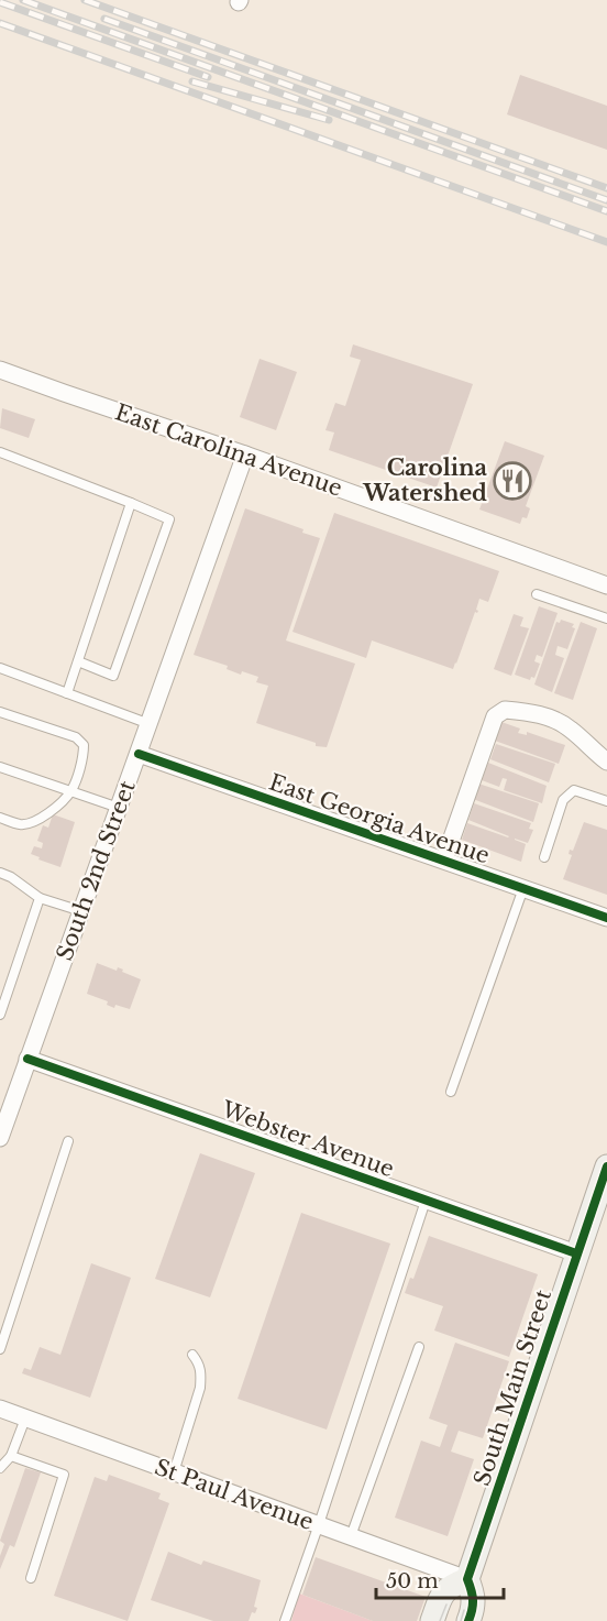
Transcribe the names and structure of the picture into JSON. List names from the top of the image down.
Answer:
{
  "streets": {
    "main road": ["South Main Street"],
    "street": [
      "East Carolina Avenue",
      "East Georgia Avenue",
      "South 2nd Street",
      "Webster Avenue",
      "St Paul Avenue"
    ]
  },
  "crossings": [
    ["East Carolina Avenue", "South 2nd Street"],
    ["East Georgia Avenue", "South 2nd Street"],
    ["South 2nd Street", "Webster Avenue"],
    ["Webster Avenue", "South Main Street"],
    ["South Main Street", "St Paul Avenue"]
  ],
  "places": {
    "restaurant": ["Carolina Watershed"]
  },
  "scale_bar": "50 m"
}
